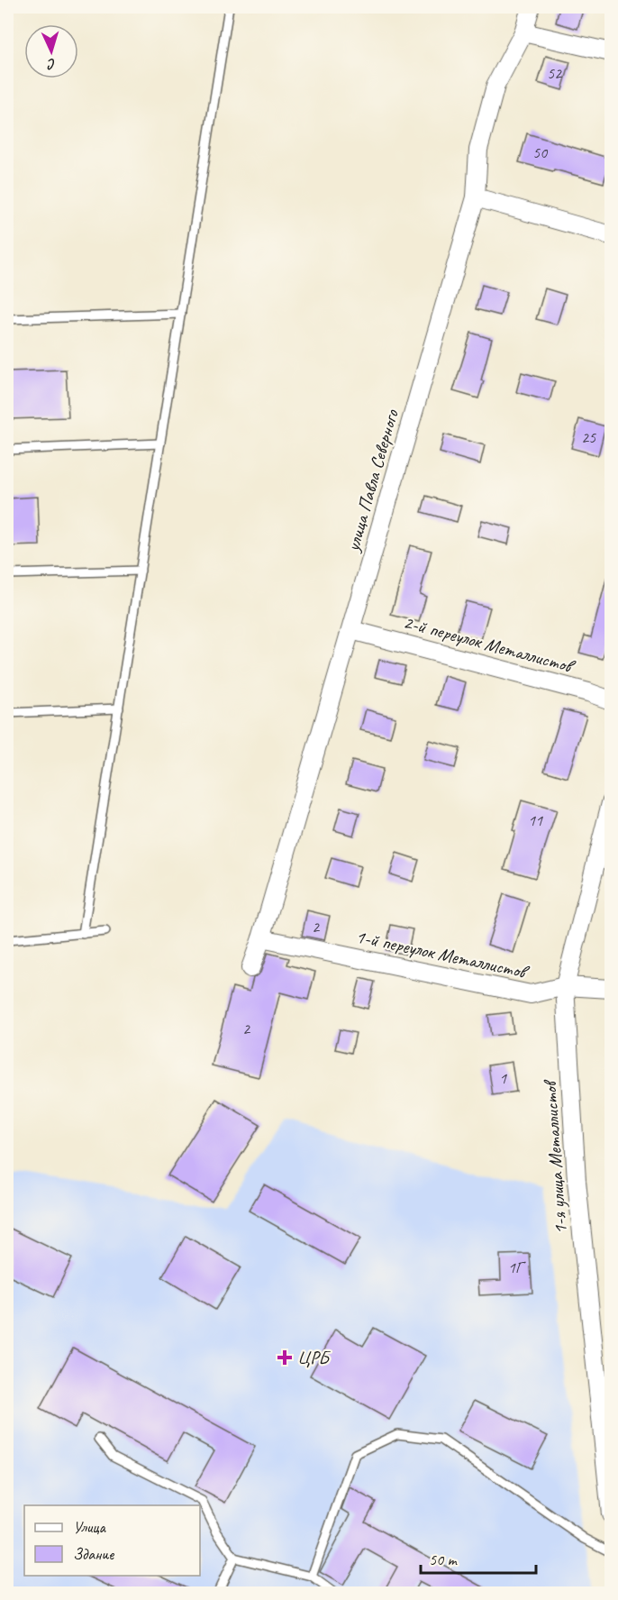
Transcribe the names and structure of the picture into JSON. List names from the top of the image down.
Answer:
{
  "streets": {
    "street": [
      "улица Павла Северного",
      "2-й переулок Металлистов",
      "1-й переулок Металлистов",
      "1-я улица Металлистов"
    ]
  },
  "crossings": [
    ["улица Павла Северного", "2-й переулок Металлистов"],
    ["улица Павла Северного", "1-й переулок Металлистов"],
    ["1-й переулок Металлистов", "1-я улица Металлистов"]
  ],
  "places": {
    "health": ["ЦРБ"]
  },
  "house_numbers": [
    "52",
    "50",
    "25",
    "11",
    "2",
    "2",
    "1",
    "1Г"
  ],
  "legend": ["Улица", "Здание"],
  "scale_bar": "50 m",
  "north": "bottom"
}
